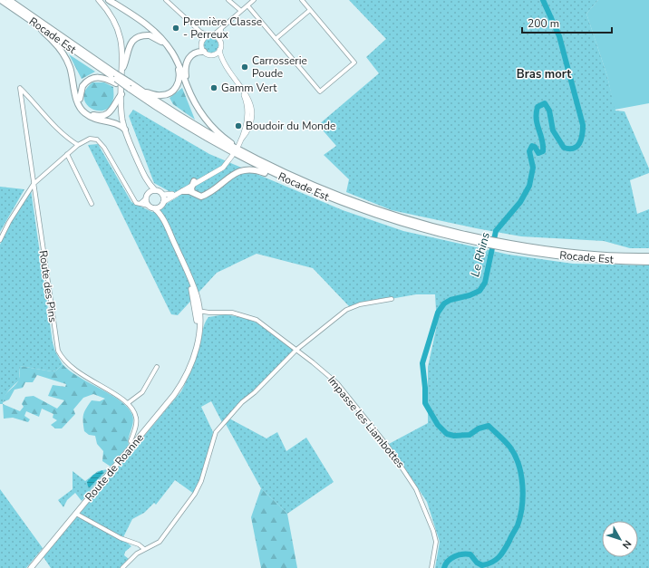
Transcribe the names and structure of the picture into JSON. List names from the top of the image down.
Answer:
{
  "streets": {
    "highway": ["Rocade Est"],
    "main road": ["Route de Roanne"],
    "street": ["Route des Pins", "Impasse les Liambottes"]
  },
  "districts": ["Bras mort"],
  "water": ["Le Rhins"],
  "places": [
    "Première Classe - Perreux",
    "Carrosserie Poude",
    "Gamm Vert",
    "Boudoir du Monde"
  ],
  "scale_bar": "200 m",
  "north": "bottom right"
}
